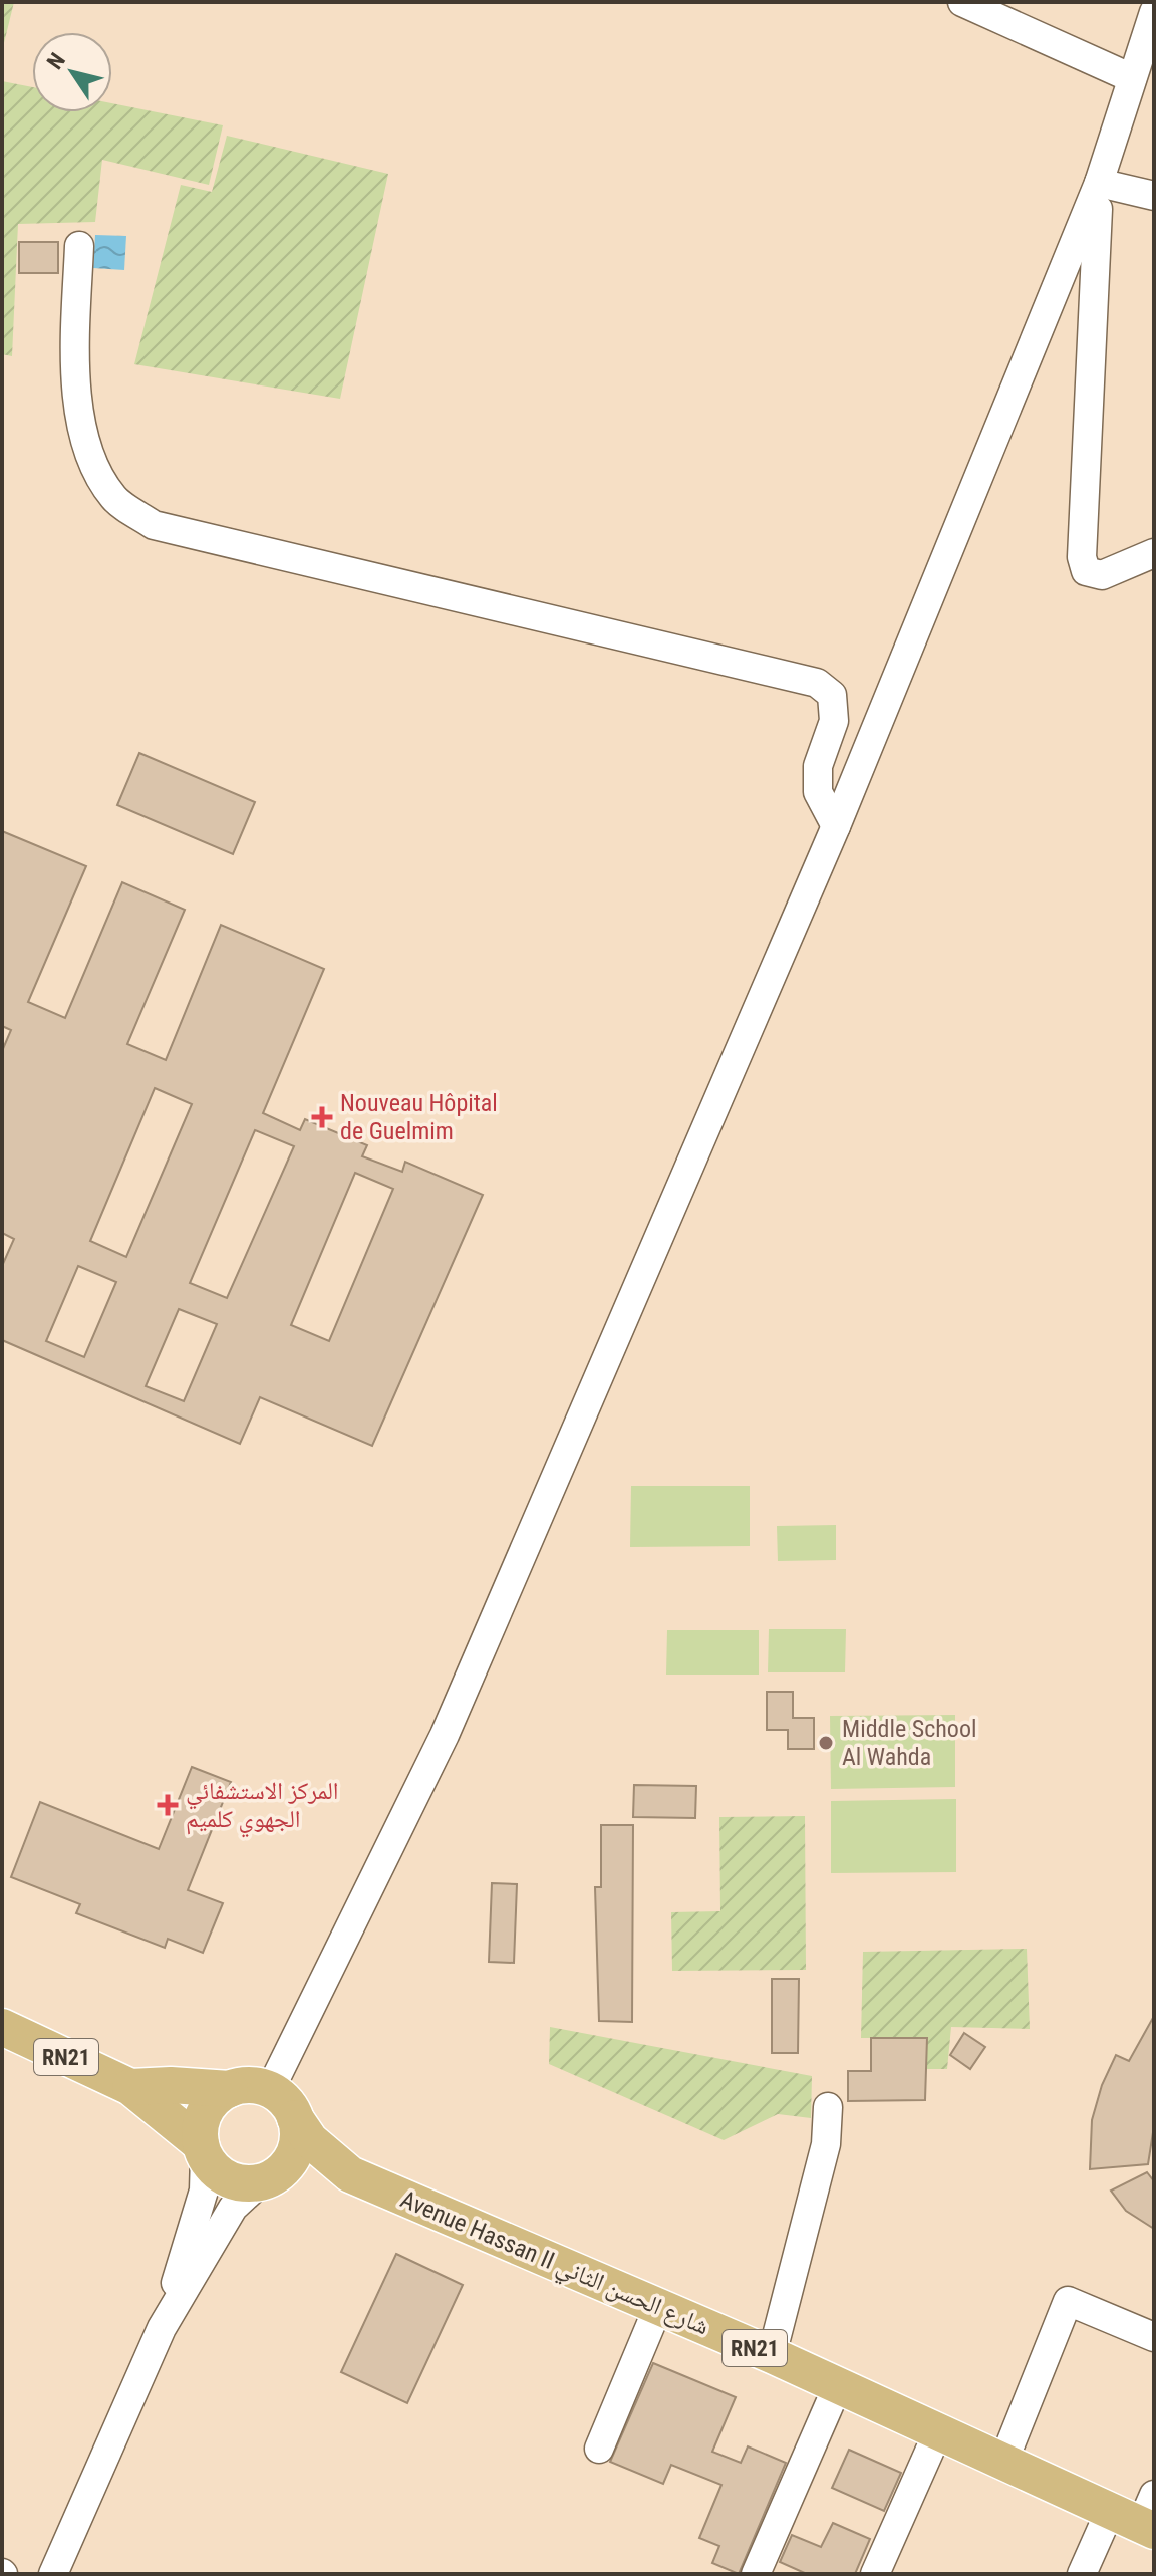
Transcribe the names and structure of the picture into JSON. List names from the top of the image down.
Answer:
{
  "streets": {
    "main road": ["RN21", "Avenue Hassan II شارع الحسن الثاني"]
  },
  "crossings": [
    ["RN21", "Avenue Hassan II شارع الحسن الثاني"]
  ],
  "places": {
    "health": ["Nouveau Hôpital de Guelmim", "المركز الاستشفائي الجهوي كلميم"],
    "other": ["Middle School Al Wahda"]
  },
  "north": "top left"
}
